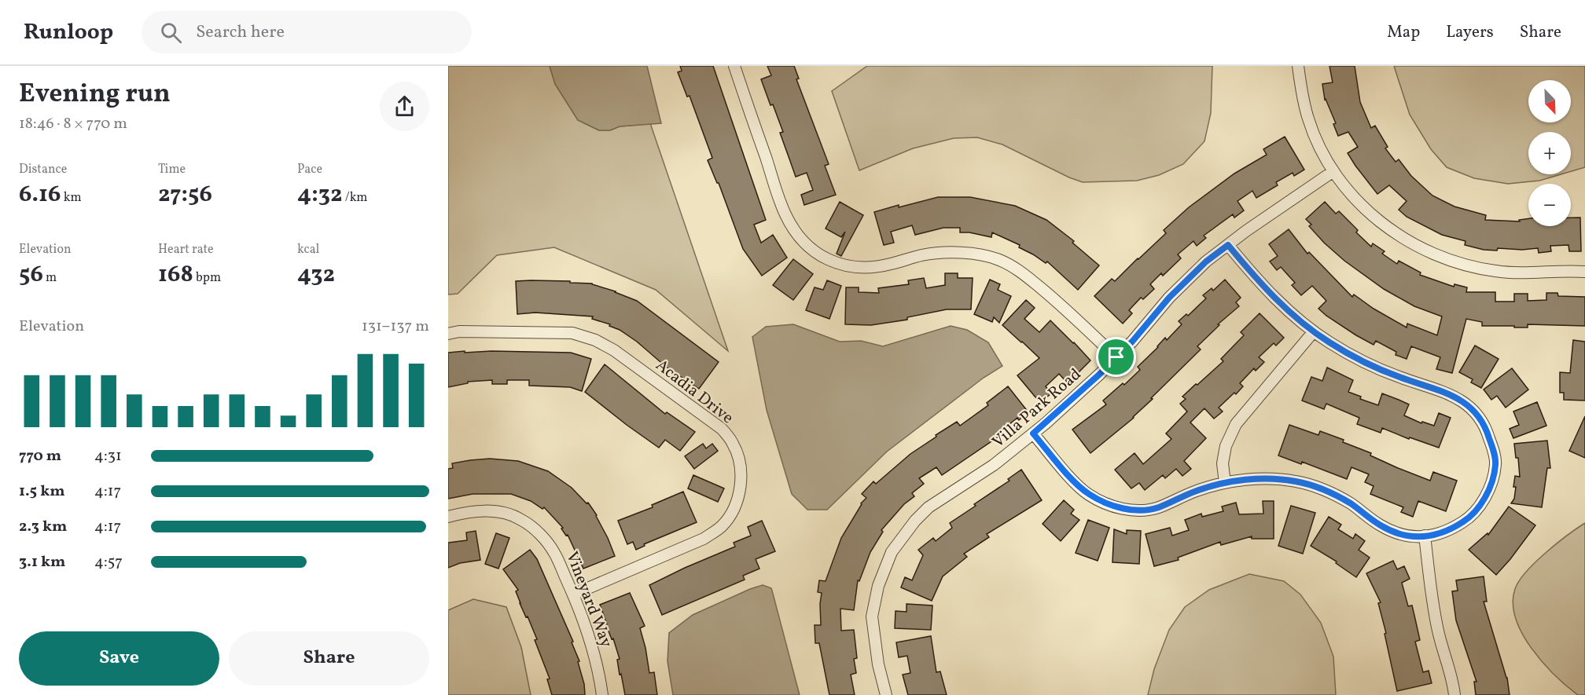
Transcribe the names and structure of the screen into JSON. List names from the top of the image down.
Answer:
{
  "streets": {
    "street": ["Acadia Drive", "Villa Park Road", "Vineyard Way"]
  },
  "crossings": [
    ["Acadia Drive", "Vineyard Way"]
  ],
  "north": "bottom right",
  "page": {
    "header": "Runloop",
    "search": "Search here",
    "nav": ["Map", "Layers", "Share"],
    "heading": ["Evening run", "18:46 · 8 × 770 m"],
    "map_buttons": ["+", "−"],
    "stats": [
      ["Distance", "6.16 km"],
      ["Time", "27:56"],
      ["Pace", "4:32 /km"],
      ["Elevation", "56 m"],
      ["Heart rate", "168 bpm"],
      ["kcal", "432"]
    ],
    "chart": ["Elevation", "131–137 m"],
    "list": [
      {
        "name": "770 m",
        "note": "4:31"
      },
      {
        "name": "1.5 km",
        "note": "4:17"
      },
      {
        "name": "2.3 km",
        "note": "4:17"
      },
      {
        "name": "3.1 km",
        "note": "4:57"
      }
    ],
    "buttons": ["Save", "Share"]
  }
}
